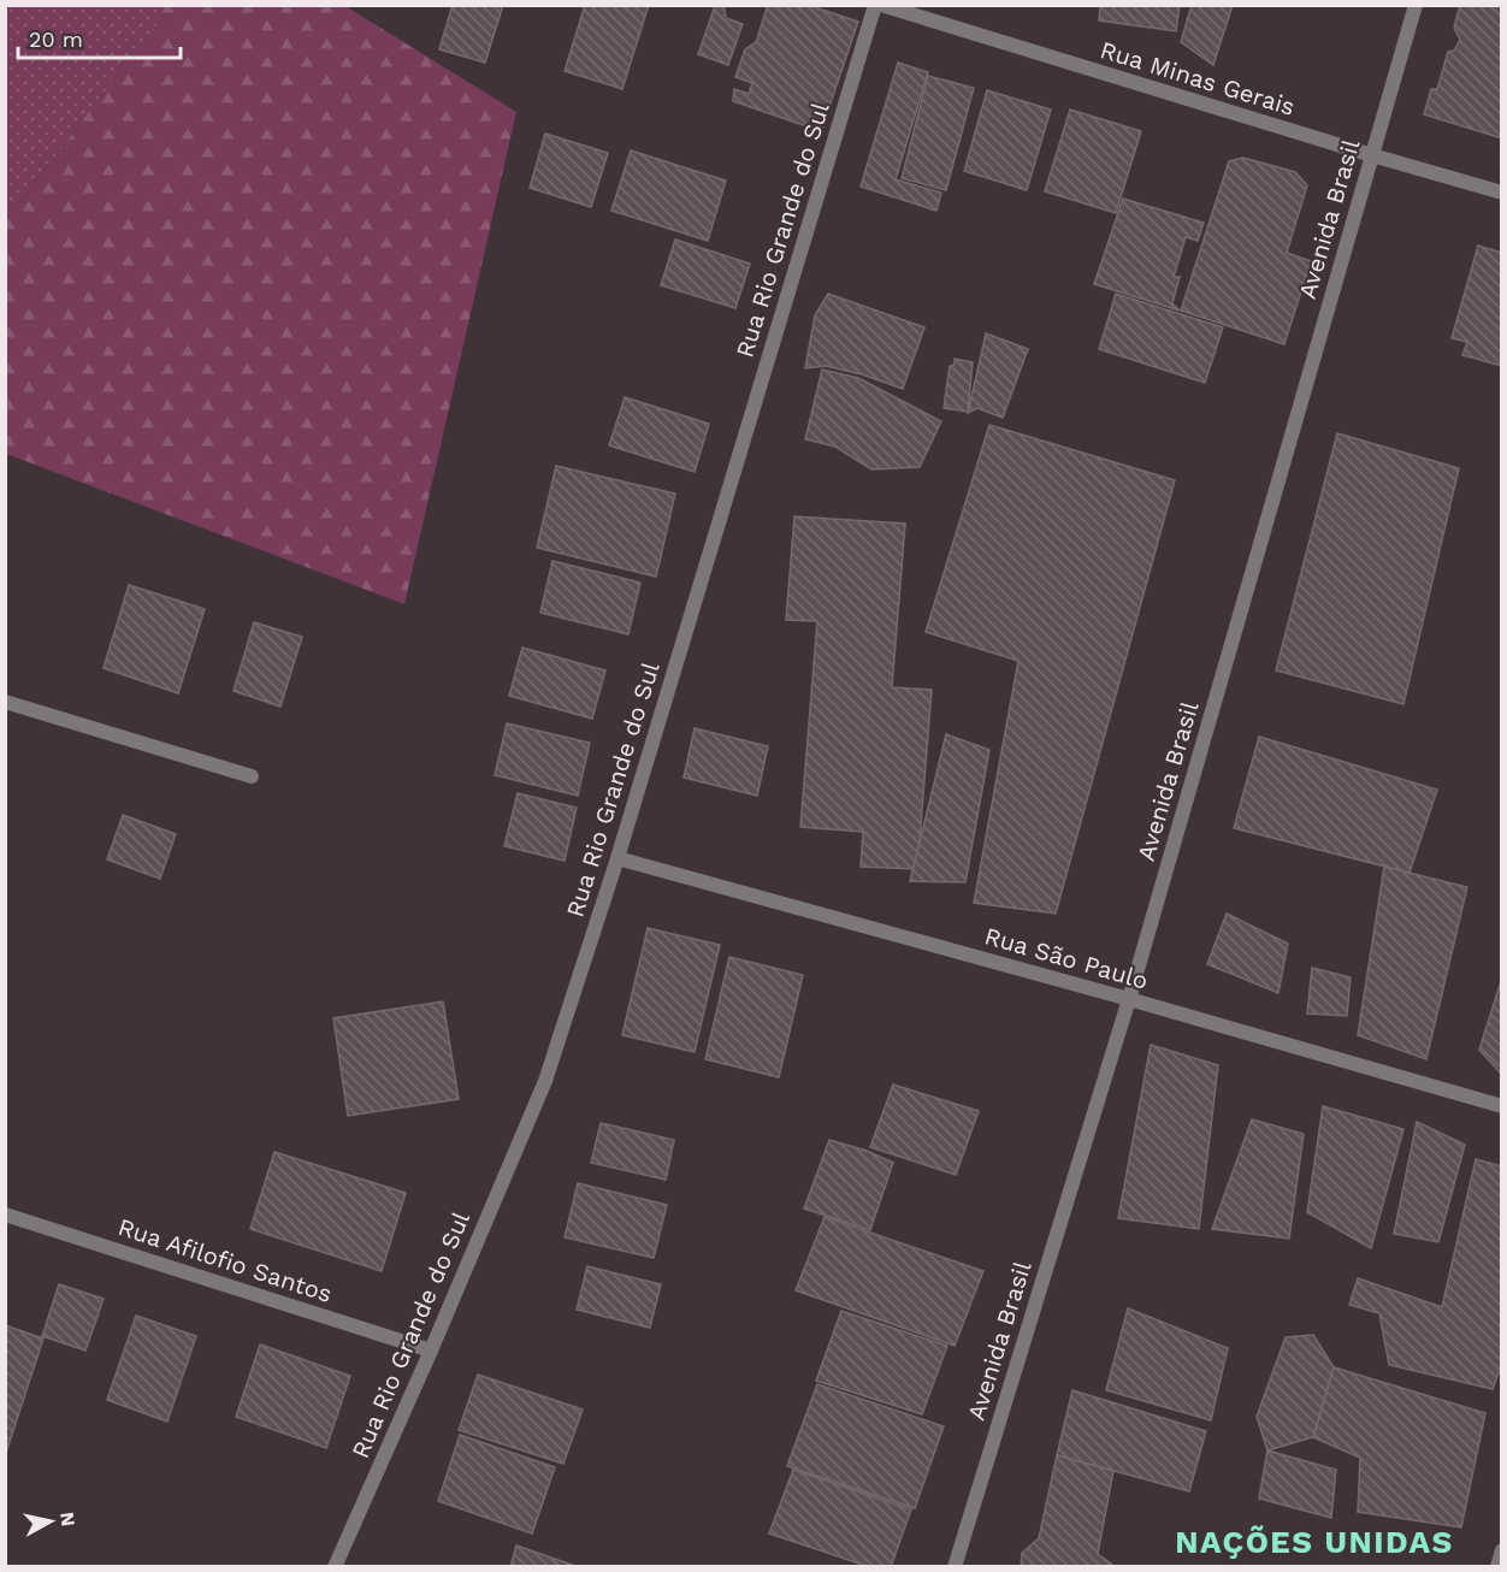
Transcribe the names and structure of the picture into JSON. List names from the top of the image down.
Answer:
{
  "streets": {
    "street": [
      "Rua Minas Gerais",
      "Avenida Brasil",
      "Rua Rio Grande do Sul",
      "Rua São Paulo",
      "Rua Afilofio Santos"
    ]
  },
  "crossings": [
    ["Rua Minas Gerais", "Avenida Brasil"],
    ["Avenida Brasil", "Rua São Paulo"],
    ["Rua Rio Grande do Sul", "Rua São Paulo"],
    ["Rua Rio Grande do Sul", "Rua Afilofio Santos"]
  ],
  "districts": ["NAÇÕES UNIDAS"],
  "scale_bar": "20 m",
  "north": "right"
}
